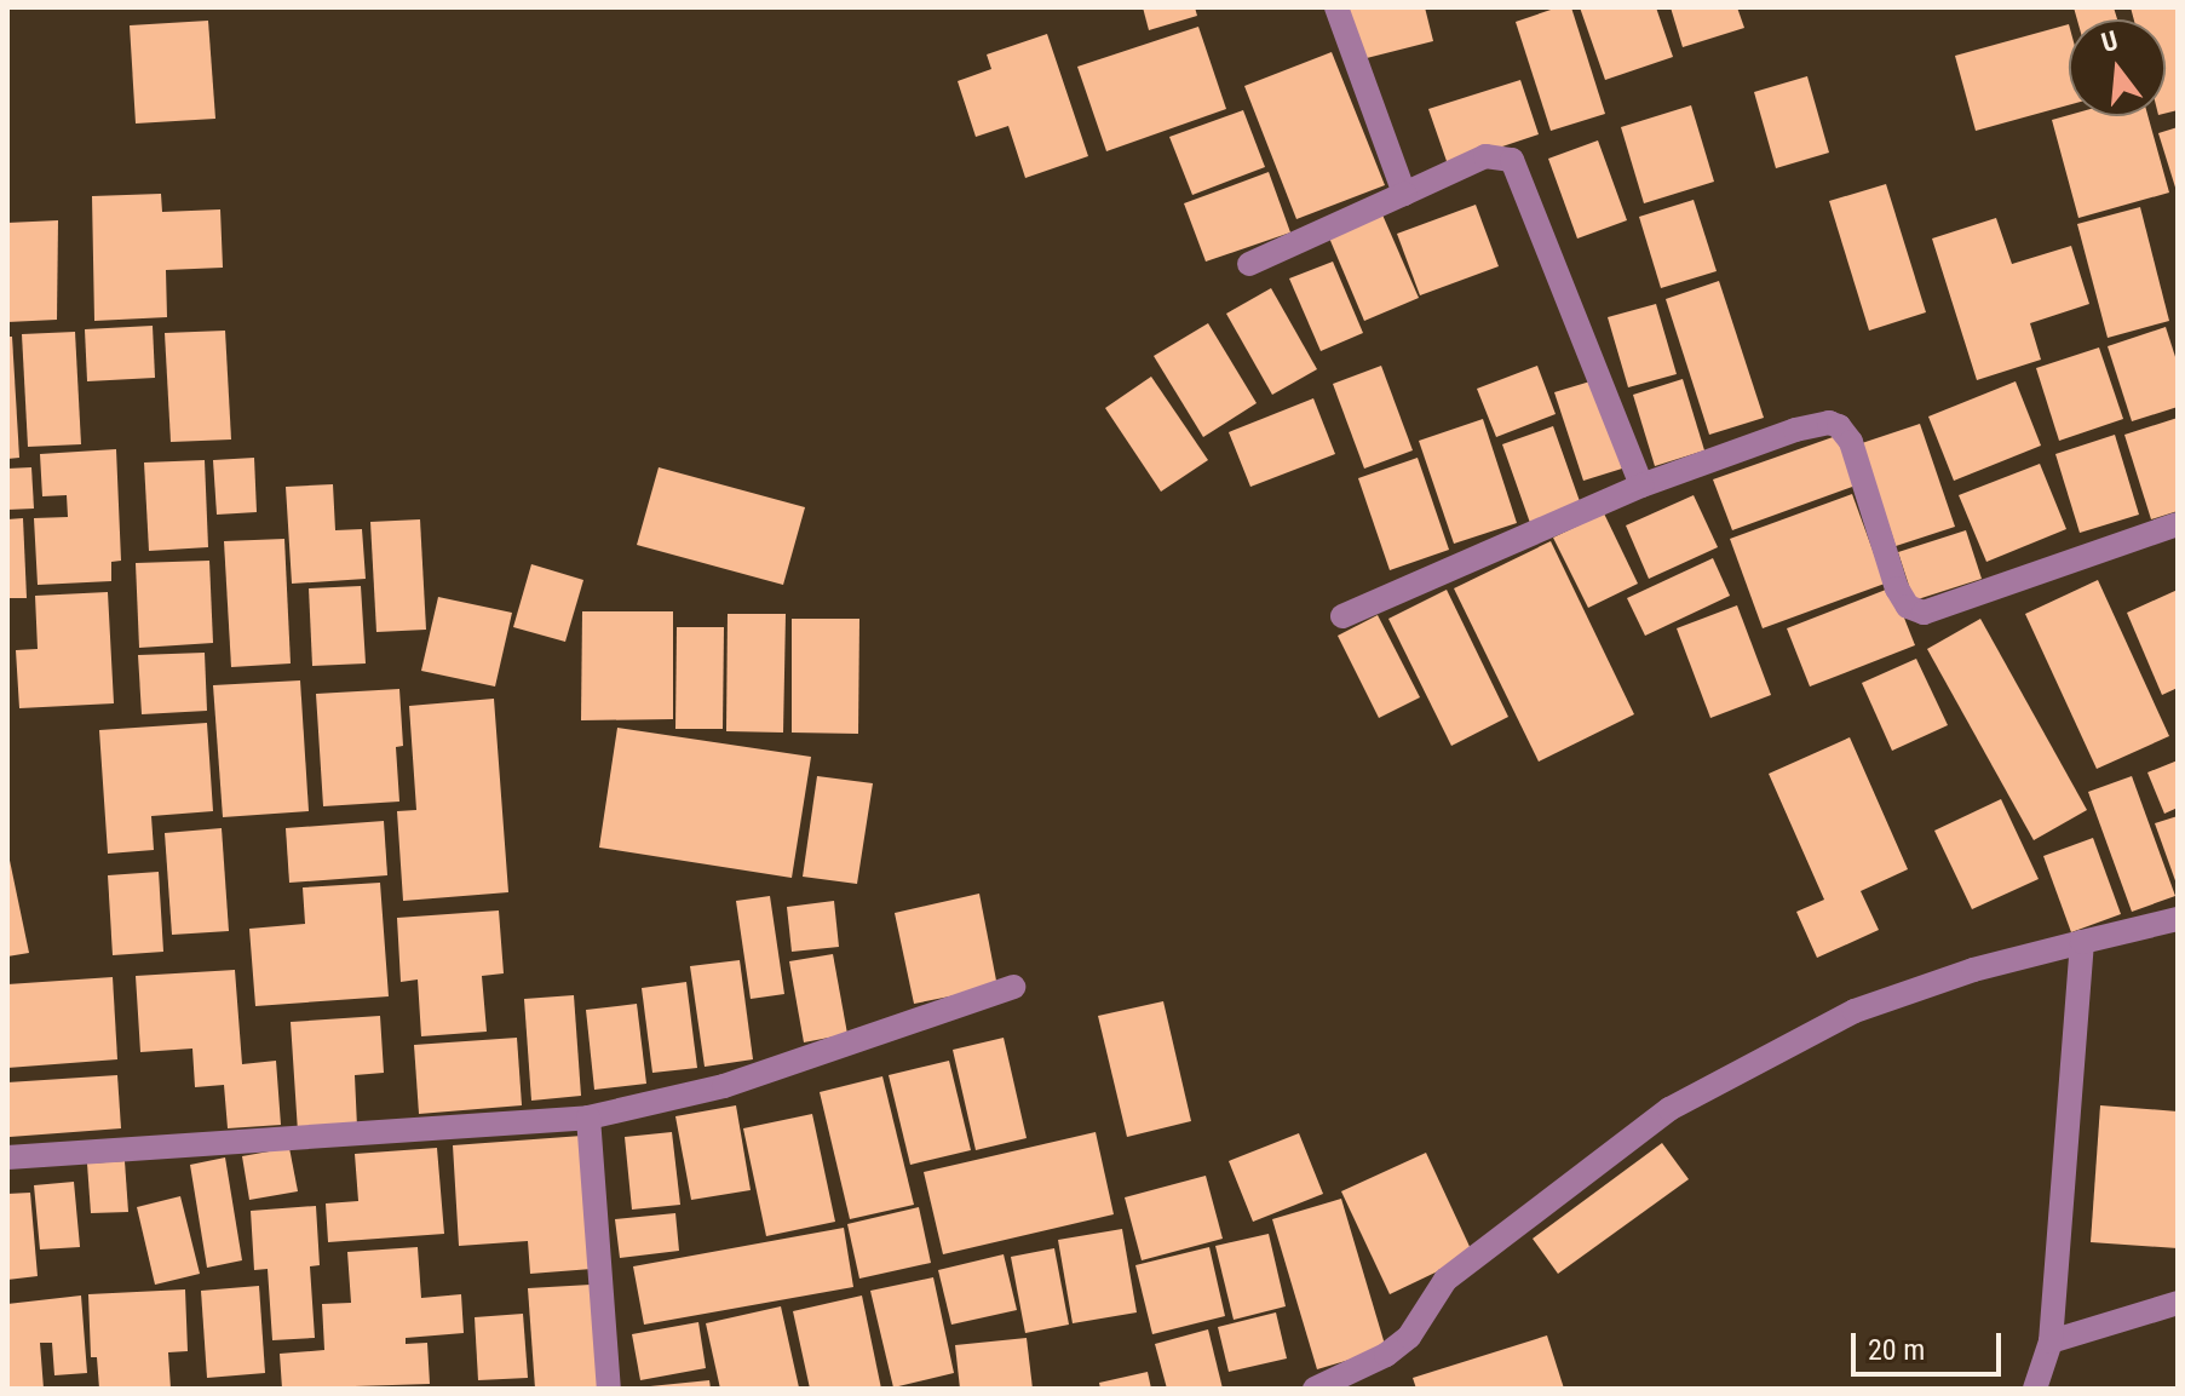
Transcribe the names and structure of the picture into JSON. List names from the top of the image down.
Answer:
{
  "scale_bar": "20 m",
  "north": "top"
}
